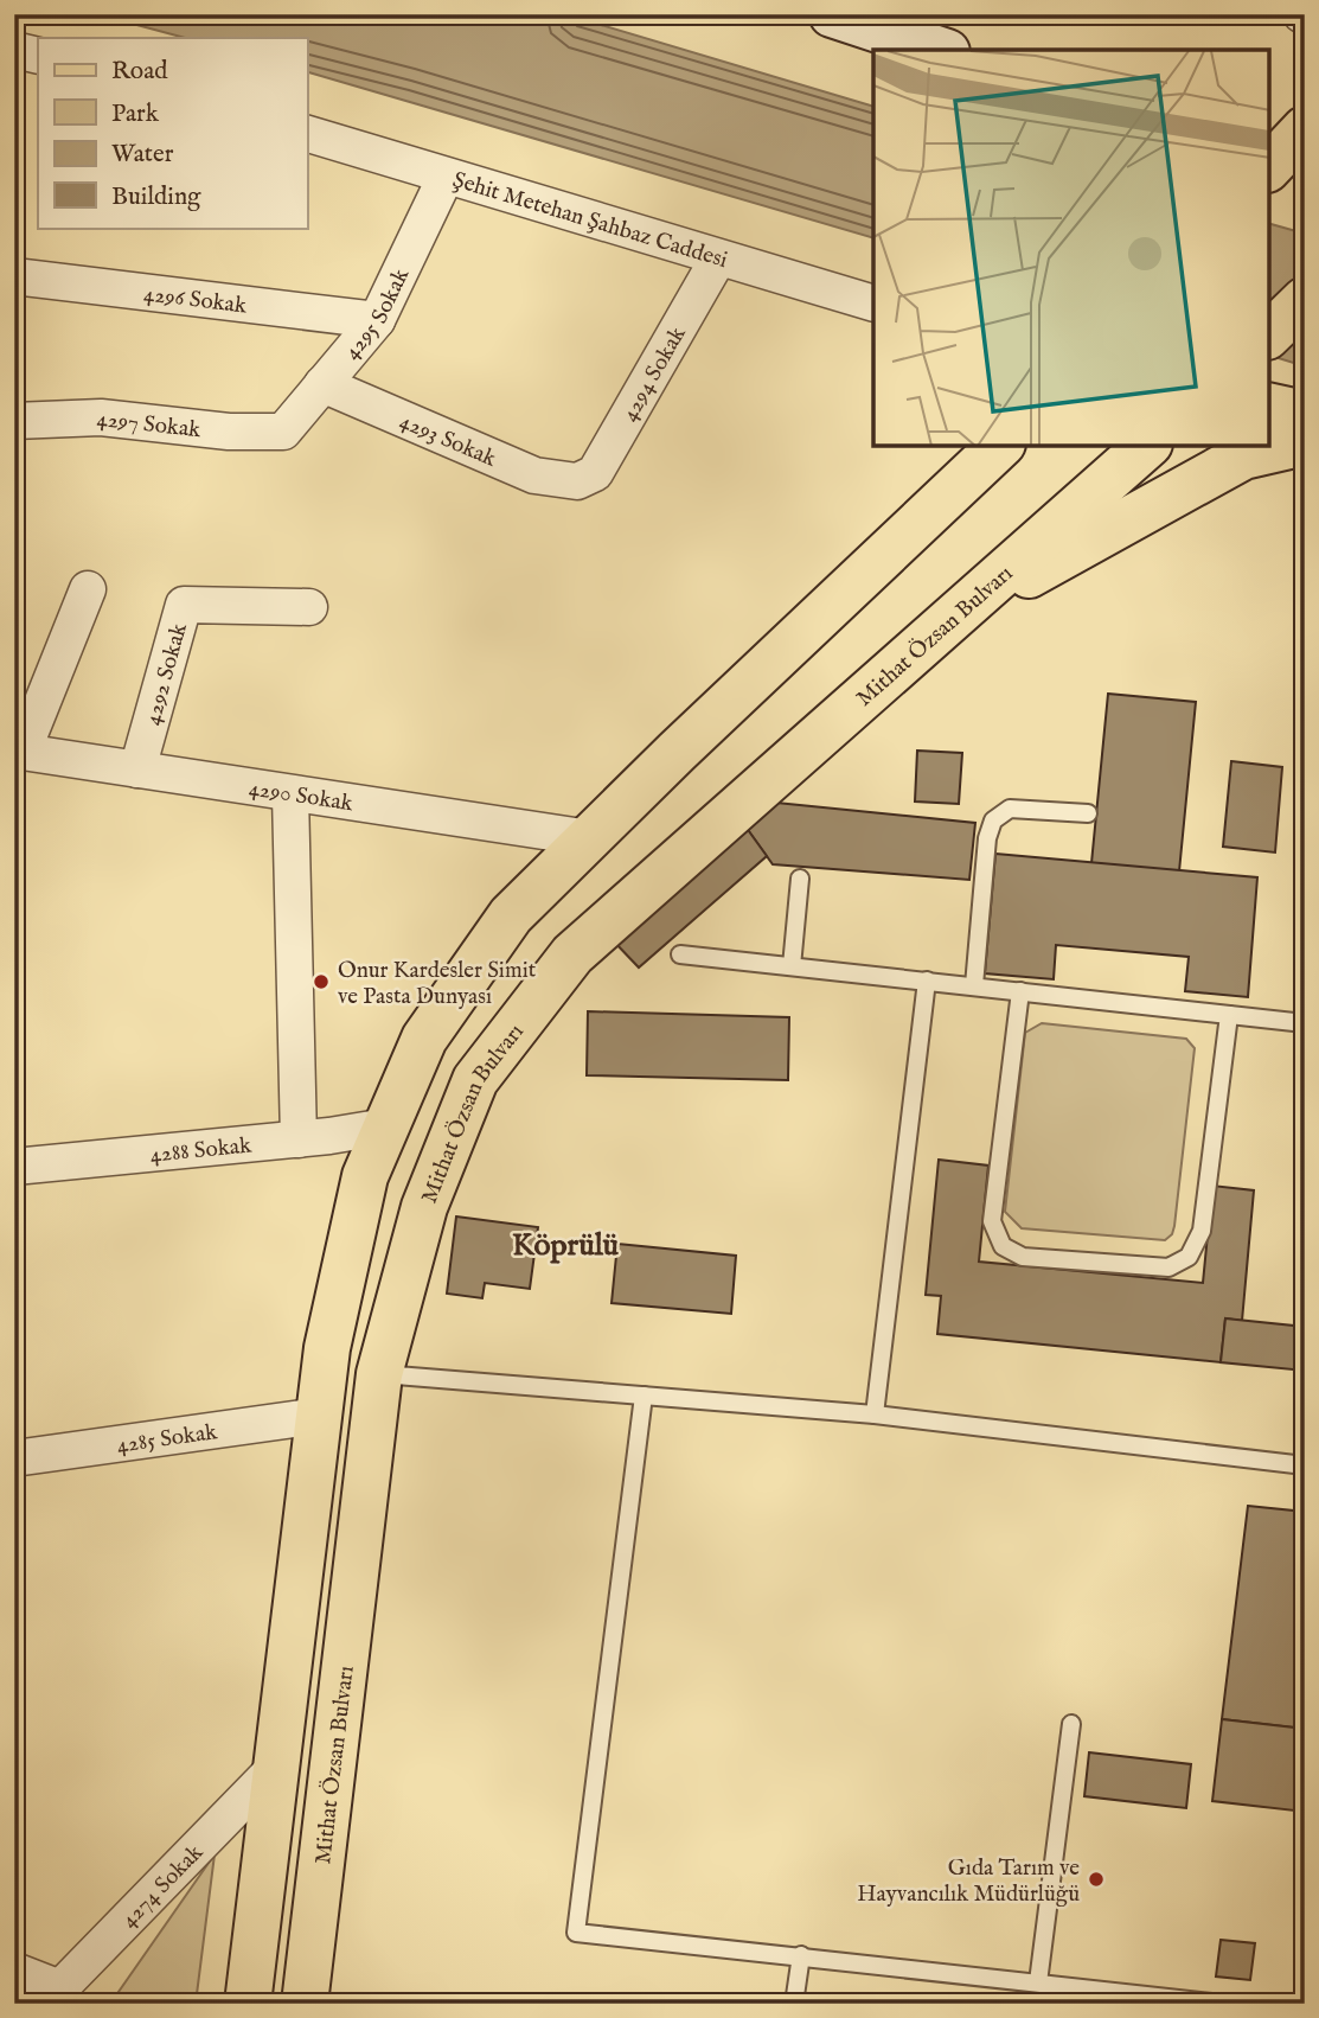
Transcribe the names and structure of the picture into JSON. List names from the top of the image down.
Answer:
{
  "streets": {
    "main road": ["Mithat Özsan Bulvarı"],
    "street": [
      "Şehit Metehan Şahbaz Caddesi",
      "4296 Sokak",
      "4295 Sokak",
      "4294 Sokak",
      "4297 Sokak",
      "4293 Sokak",
      "4292 Sokak",
      "4290 Sokak",
      "4288 Sokak",
      "4285 Sokak",
      "4274 Sokak"
    ]
  },
  "crossings": [
    ["Şehit Metehan Şahbaz Caddesi", "4295 Sokak"],
    ["Şehit Metehan Şahbaz Caddesi", "4294 Sokak"],
    ["4296 Sokak", "4295 Sokak"],
    ["4295 Sokak", "4297 Sokak"],
    ["4295 Sokak", "4293 Sokak"],
    ["4294 Sokak", "4293 Sokak"],
    ["4292 Sokak", "4290 Sokak"]
  ],
  "districts": ["Köprülü"],
  "places": ["Onur Kardesler Simit ve Pasta Dunyası", "Gıda Tarım ve Hayvancılık Müdürlüğü"],
  "legend": [
    "Road",
    "Park",
    "Water",
    "Building"
  ]
}
